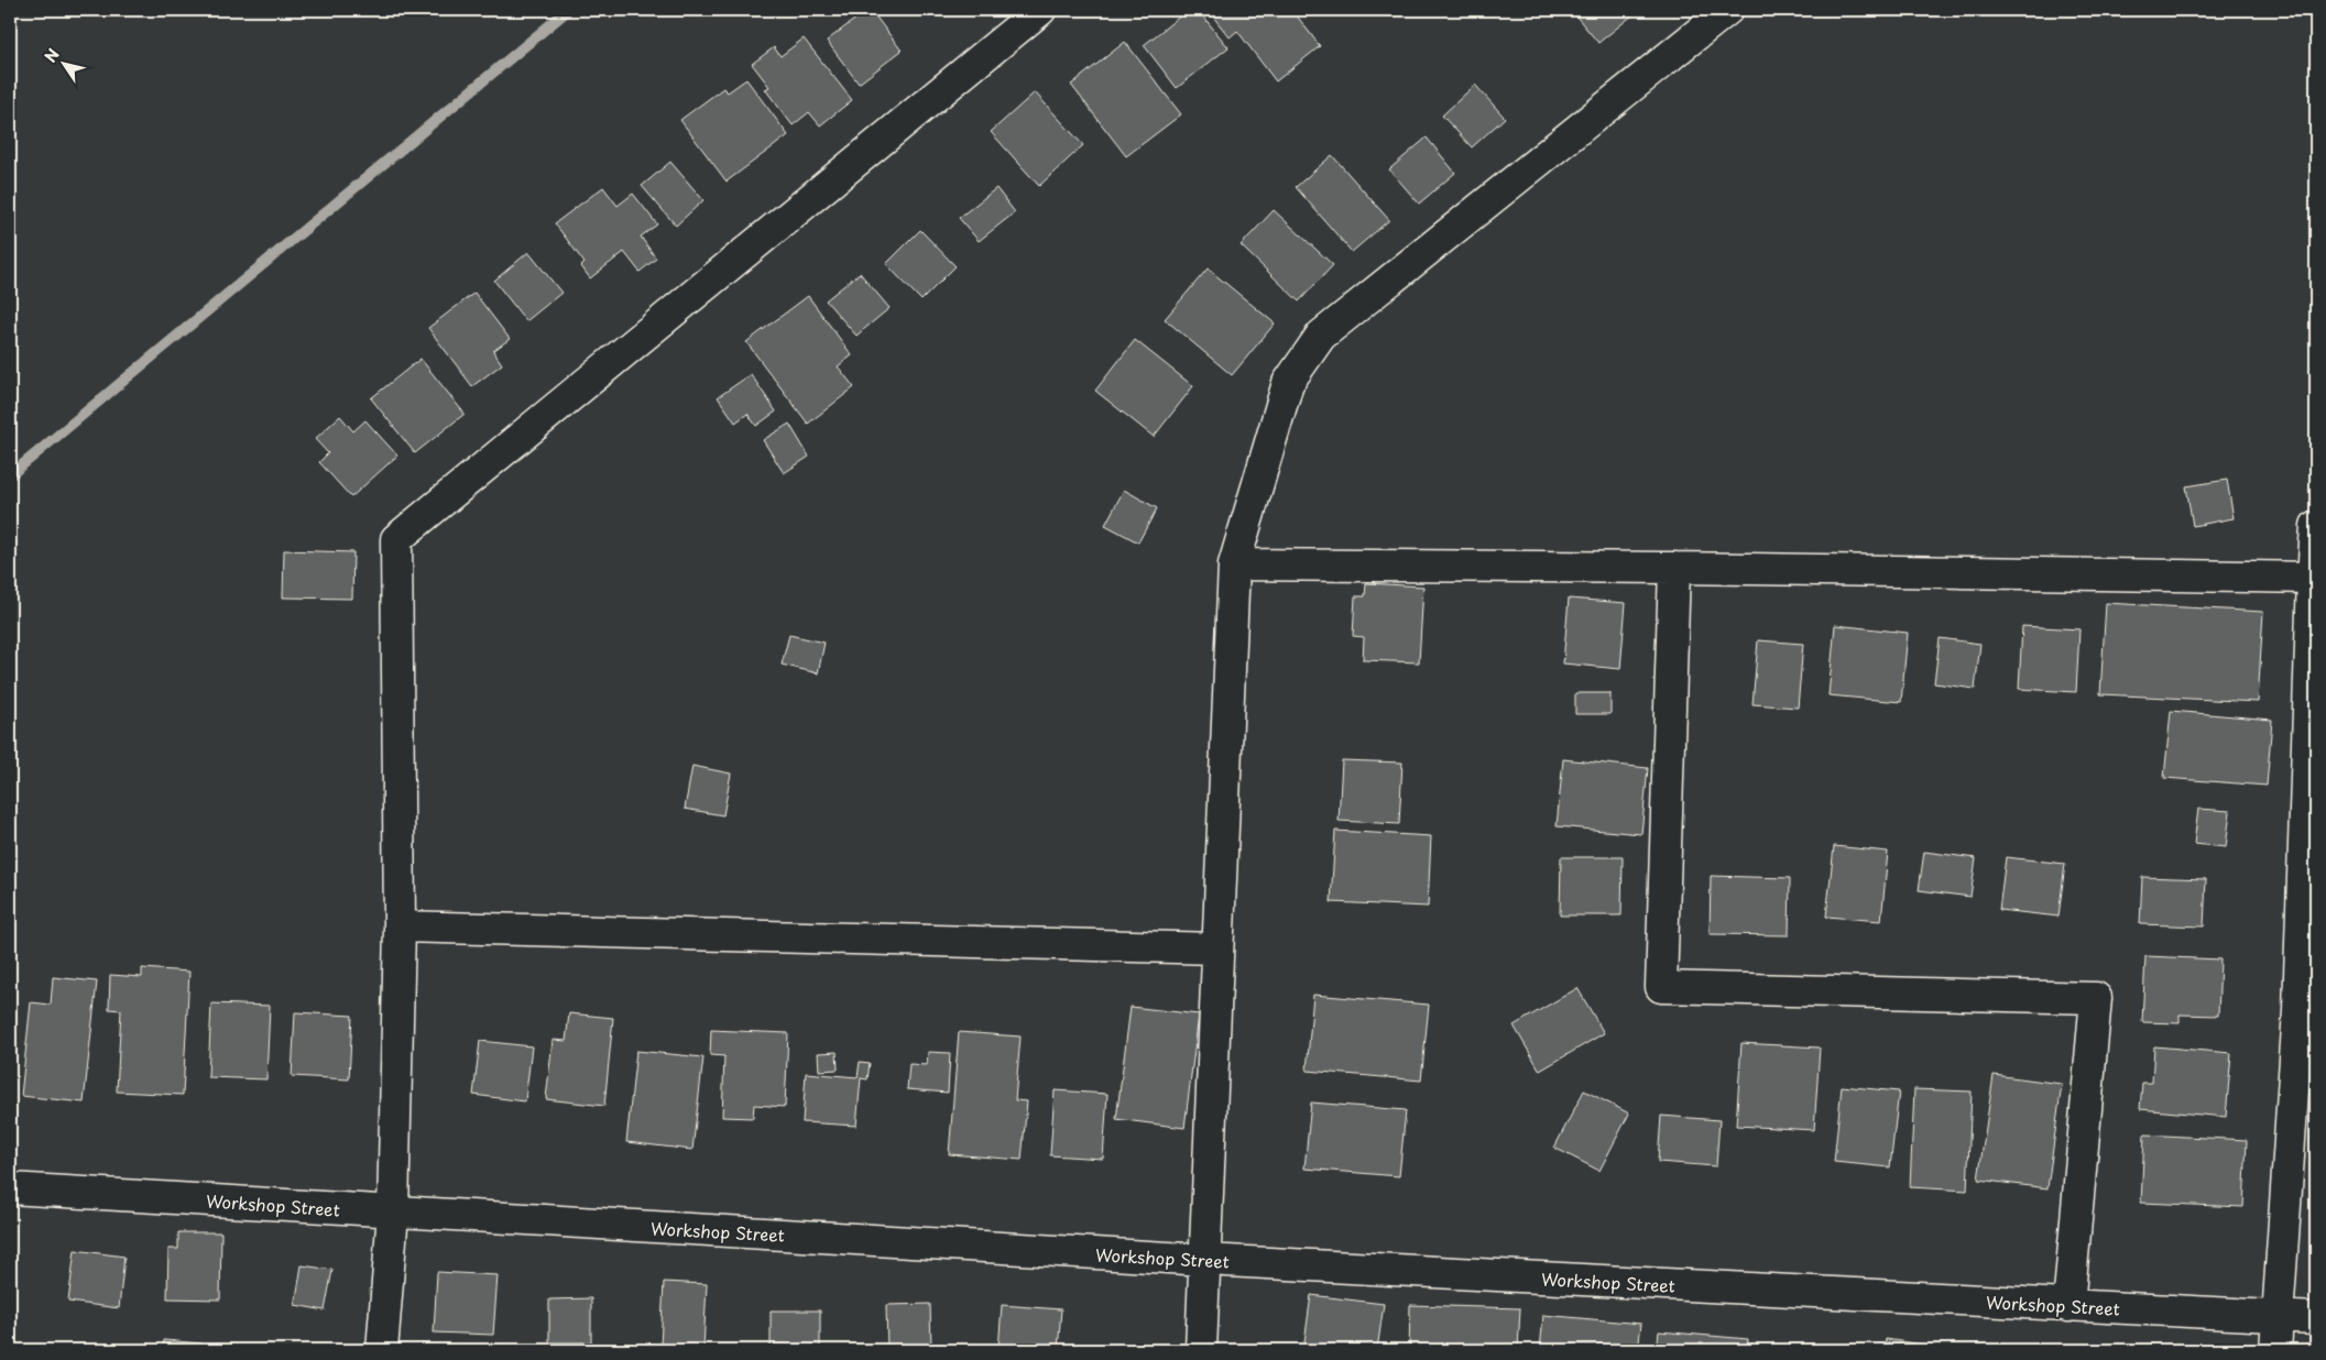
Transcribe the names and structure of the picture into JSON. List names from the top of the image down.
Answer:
{
  "streets": {
    "street": ["Workshop Street"]
  },
  "north": "top left"
}
